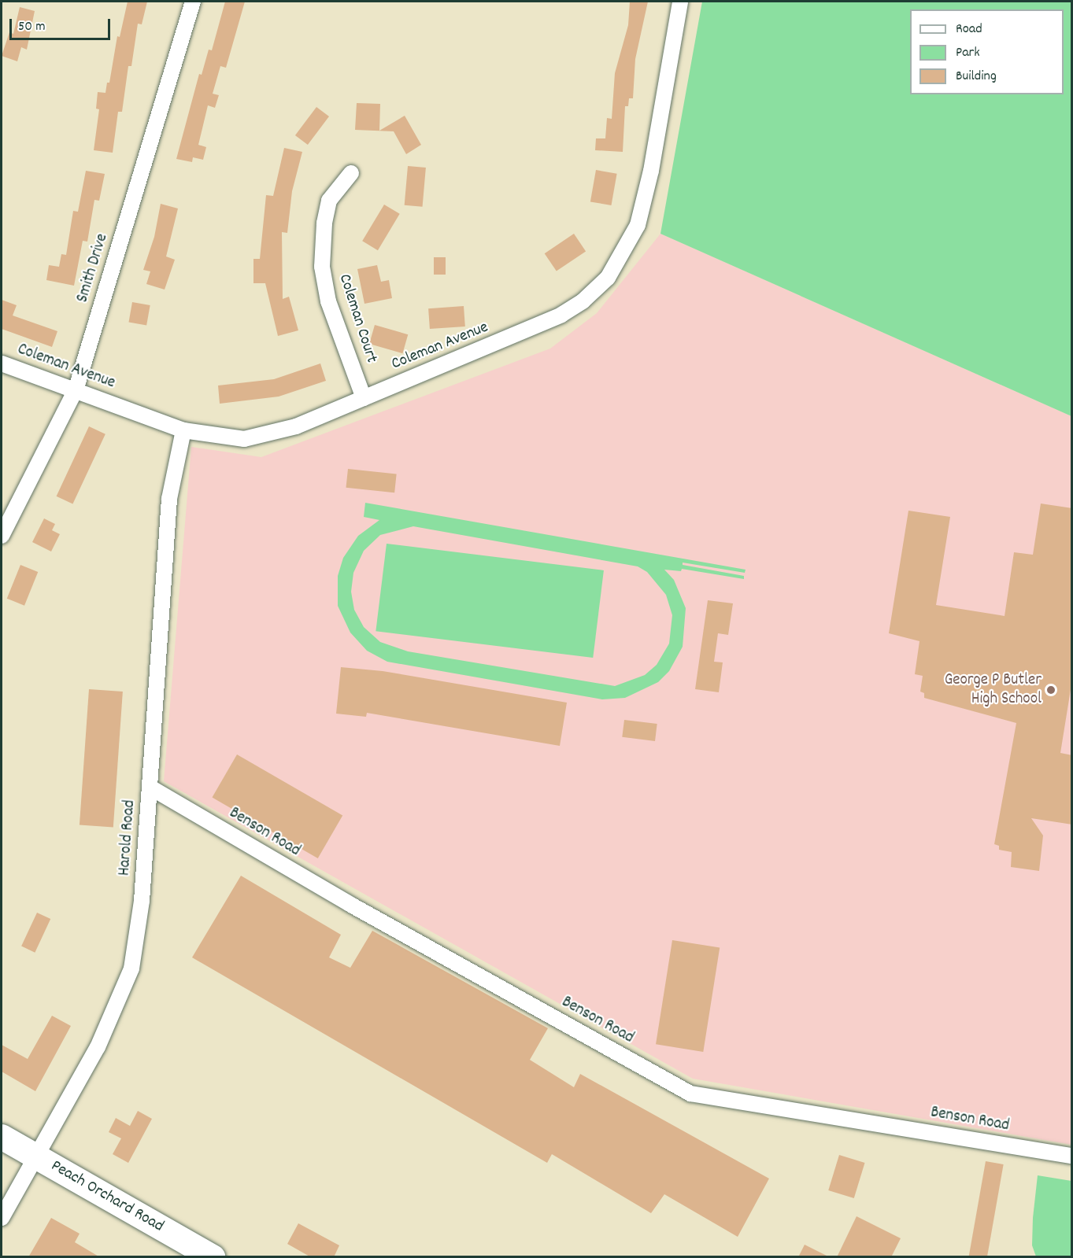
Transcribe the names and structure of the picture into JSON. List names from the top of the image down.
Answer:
{
  "streets": {
    "main road": ["Peach Orchard Road"],
    "street": [
      "Smith Drive",
      "Coleman Court",
      "Coleman Avenue",
      "Benson Road",
      "Harold Road"
    ]
  },
  "crossings": [
    ["Smith Drive", "Coleman Avenue"],
    ["Coleman Court", "Coleman Avenue"],
    ["Coleman Avenue", "Harold Road"],
    ["Benson Road", "Harold Road"],
    ["Harold Road", "Peach Orchard Road"]
  ],
  "places": ["George P Butler High School"],
  "legend": ["Road", "Park", "Building"],
  "scale_bar": "50 m"
}
